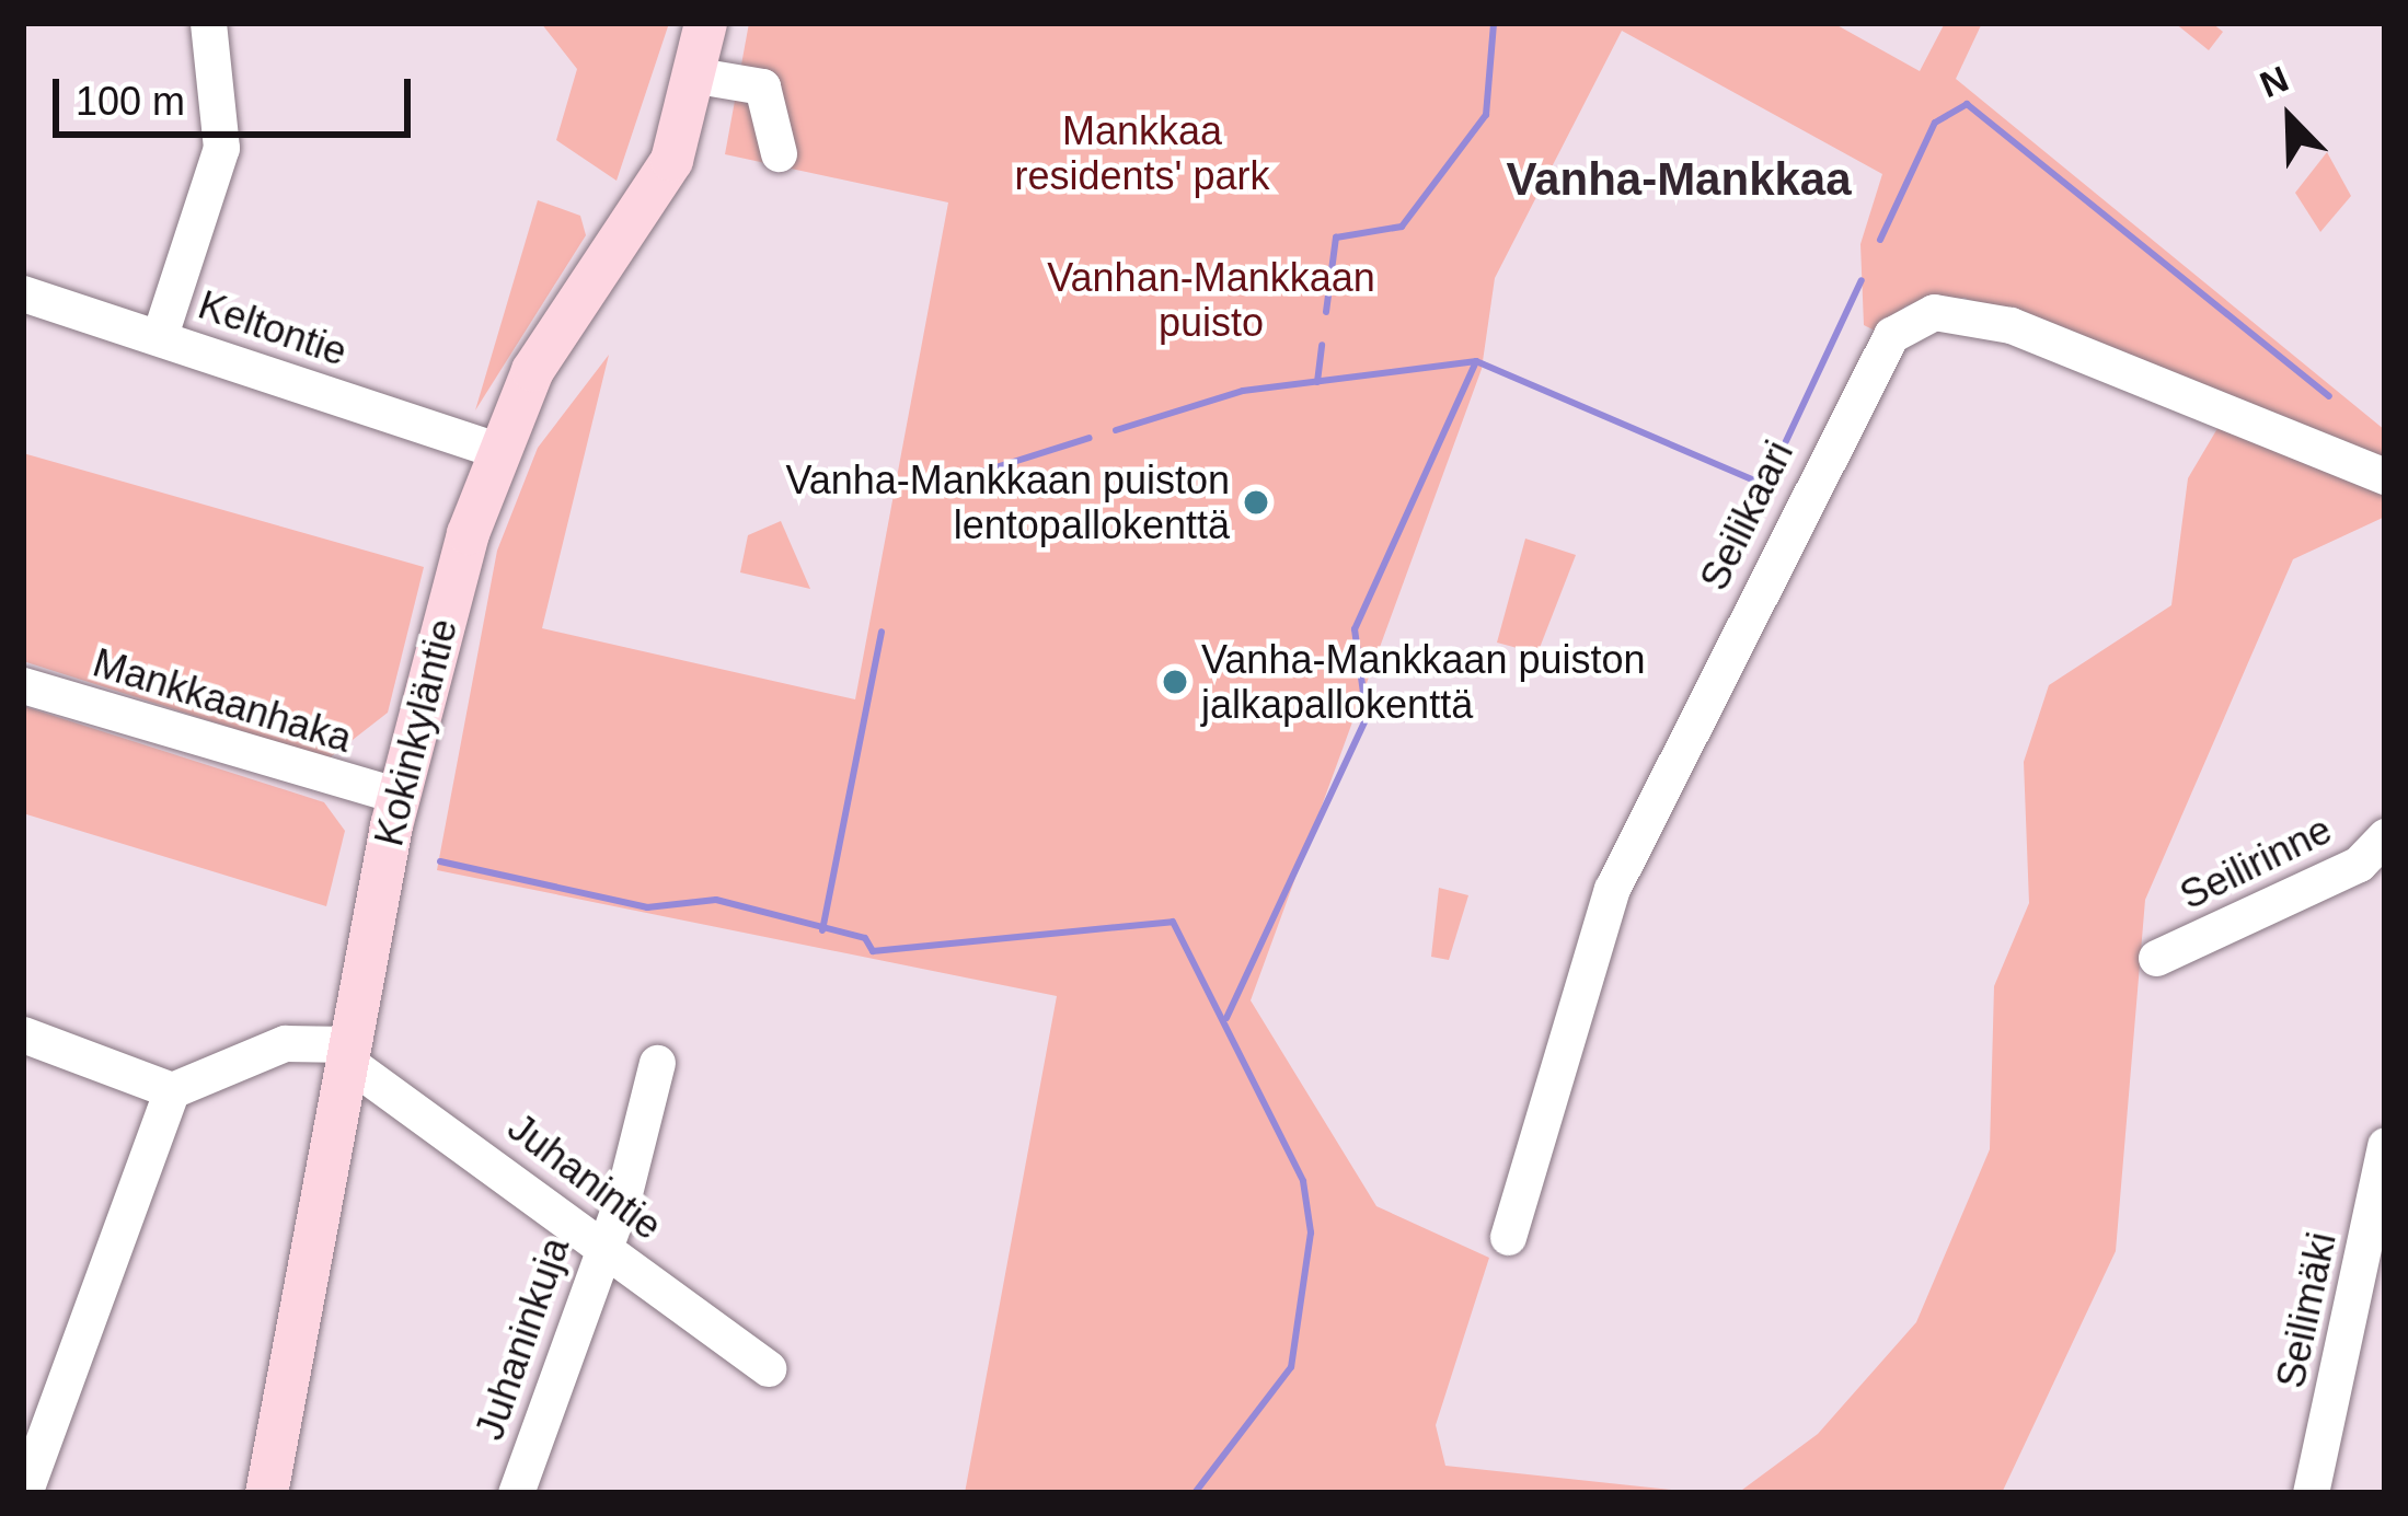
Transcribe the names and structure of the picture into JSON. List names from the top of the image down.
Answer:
{
  "streets": {
    "main road": ["Kokinkyläntie"],
    "street": [
      "Keltontie",
      "Seilikaari",
      "Mankkaanhaka",
      "Seilirinne",
      "Juhanintie",
      "Seilimäki",
      "Juhaninkuja"
    ]
  },
  "crossings": [
    ["Keltontie", "Kokinkyläntie"],
    ["Mankkaanhaka", "Kokinkyläntie"],
    ["Kokinkyläntie", "Juhanintie"],
    ["Juhanintie", "Juhaninkuja"]
  ],
  "districts": ["Vanha-Mankkaa"],
  "parks": ["Mankkaa residents' park", "Vanhan-Mankkaan puisto"],
  "places": ["Vanha-Mankkaan puiston lentopallokenttä", "Vanha-Mankkaan puiston jalkapallokenttä"],
  "scale_bar": "100 m",
  "north": "top left"
}
